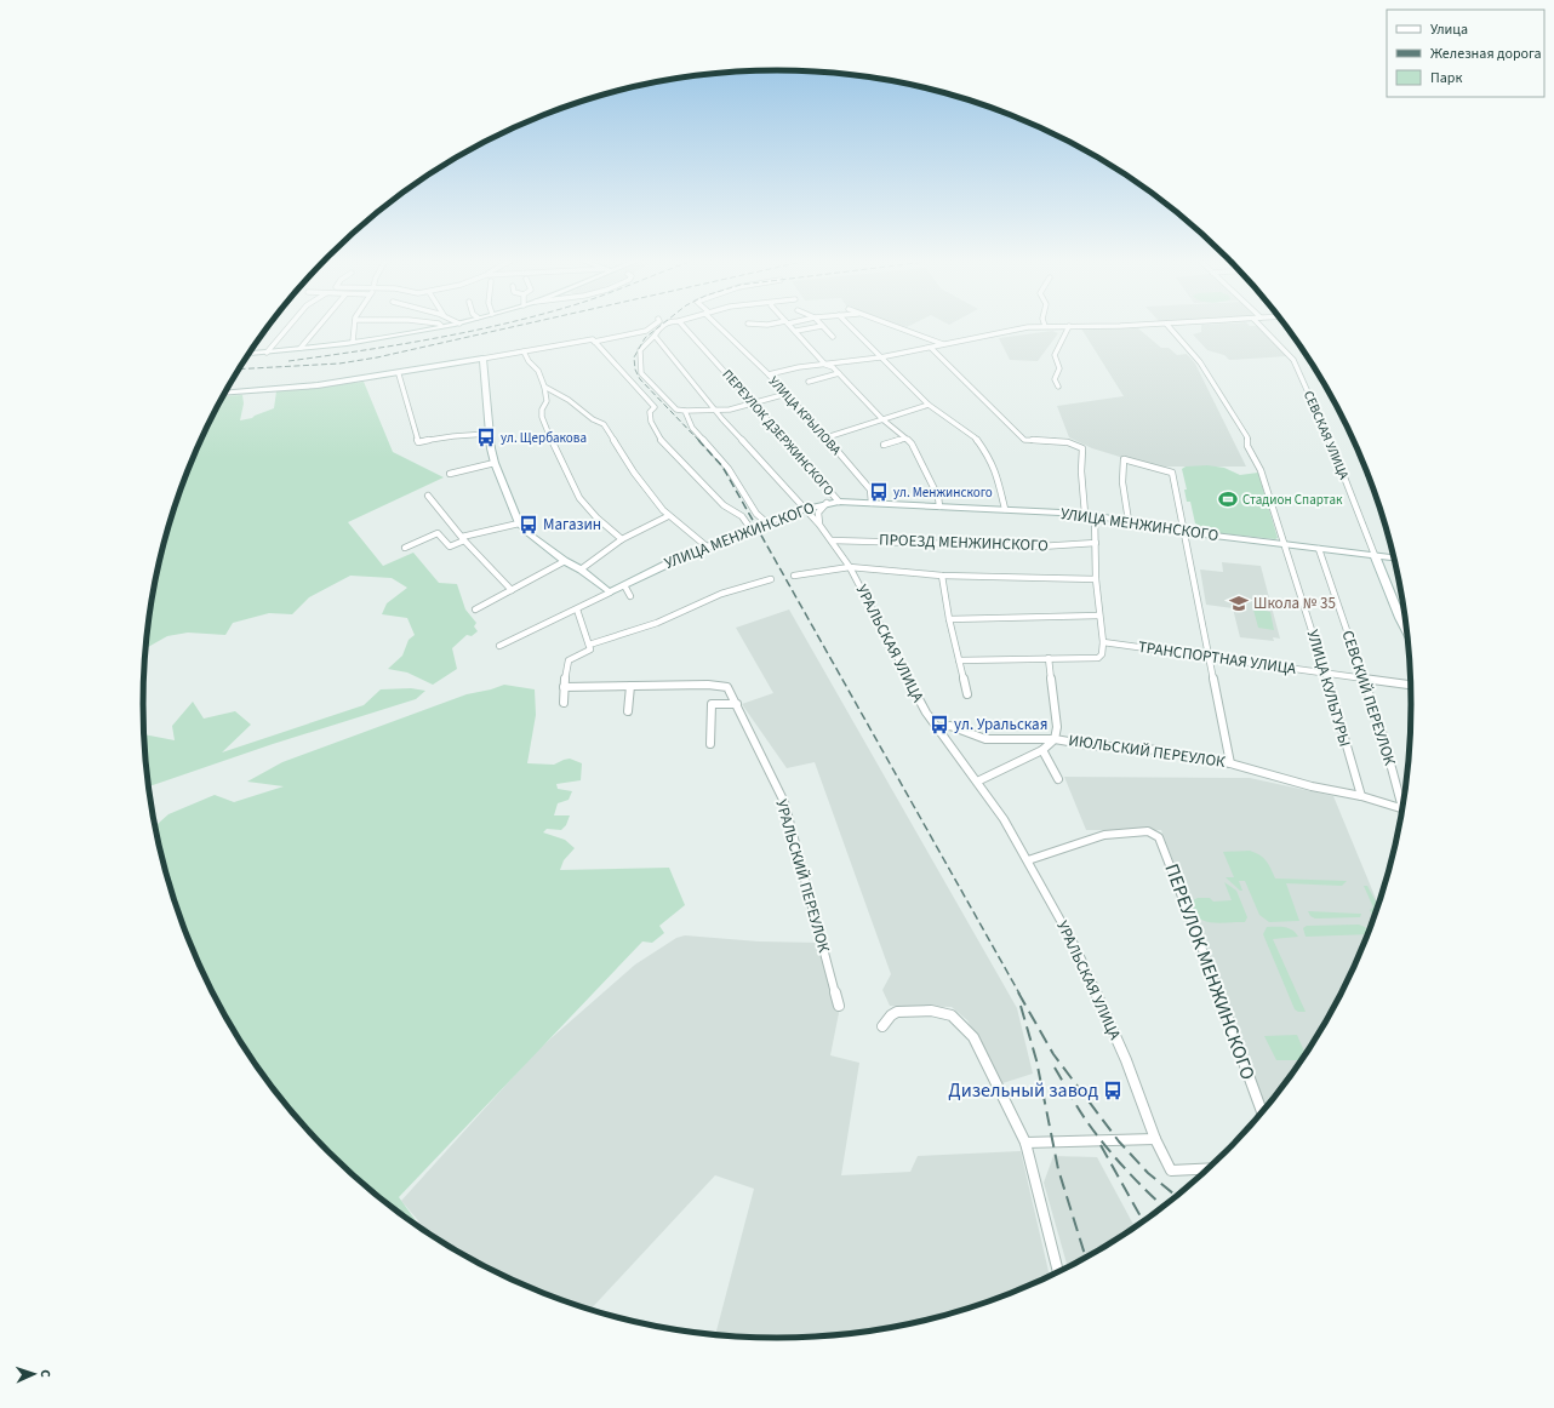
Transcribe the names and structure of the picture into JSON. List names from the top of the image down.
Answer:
{
  "streets": {
    "street": [
      "УЛИЦА КРЫЛОВА",
      "ПЕРЕУЛОК ДЗЕРЖИНСКОГО",
      "СЕВСКАЯ УЛИЦА",
      "УЛИЦА МЕНЖИНСКОГО",
      "ПРОЕЗД МЕНЖИНСКОГО",
      "УРАЛЬСКАЯ УЛИЦА",
      "ТРАНСПОРТНАЯ УЛИЦА",
      "УЛИЦА КУЛЬТУРЫ",
      "СЕВСКИЙ ПЕРЕУЛОК",
      "ИЮЛЬСКИЙ ПЕРЕУЛОК",
      "УРАЛЬСКИЙ ПЕРЕУЛОК",
      "ПЕРЕУЛОК МЕНЖИНСКОГО"
    ]
  },
  "crossings": [
    ["УЛИЦА КРЫЛОВА", "УЛИЦА МЕНЖИНСКОГО"],
    ["ПЕРЕУЛОК ДЗЕРЖИНСКОГО", "УЛИЦА МЕНЖИНСКОГО"],
    ["СЕВСКАЯ УЛИЦА", "УЛИЦА МЕНЖИНСКОГО"],
    ["УЛИЦА МЕНЖИНСКОГО", "УРАЛЬСКАЯ УЛИЦА"],
    ["УЛИЦА МЕНЖИНСКОГО", "УЛИЦА КУЛЬТУРЫ"],
    ["УЛИЦА МЕНЖИНСКОГО", "СЕВСКИЙ ПЕРЕУЛОК"],
    ["ПРОЕЗД МЕНЖИНСКОГО", "УРАЛЬСКАЯ УЛИЦА"],
    ["УРАЛЬСКАЯ УЛИЦА", "ИЮЛЬСКИЙ ПЕРЕУЛОК"],
    ["УРАЛЬСКАЯ УЛИЦА", "ПЕРЕУЛОК МЕНЖИНСКОГО"],
    ["ТРАНСПОРТНАЯ УЛИЦА", "УЛИЦА КУЛЬТУРЫ"],
    ["ТРАНСПОРТНАЯ УЛИЦА", "СЕВСКИЙ ПЕРЕУЛОК"],
    ["УЛИЦА КУЛЬТУРЫ", "ИЮЛЬСКИЙ ПЕРЕУЛОК"]
  ],
  "places": {
    "bus stop": [
      "ул. Щербакова",
      "ул. Менжинского",
      "Магазин",
      "ул. Уральская",
      "Дизельный завод"
    ],
    "sports": ["Стадион Спартак"],
    "school or university": ["Школа № 35"]
  },
  "legend": ["Улица", "Железная дорога", "Парк"],
  "north": "right"
}
